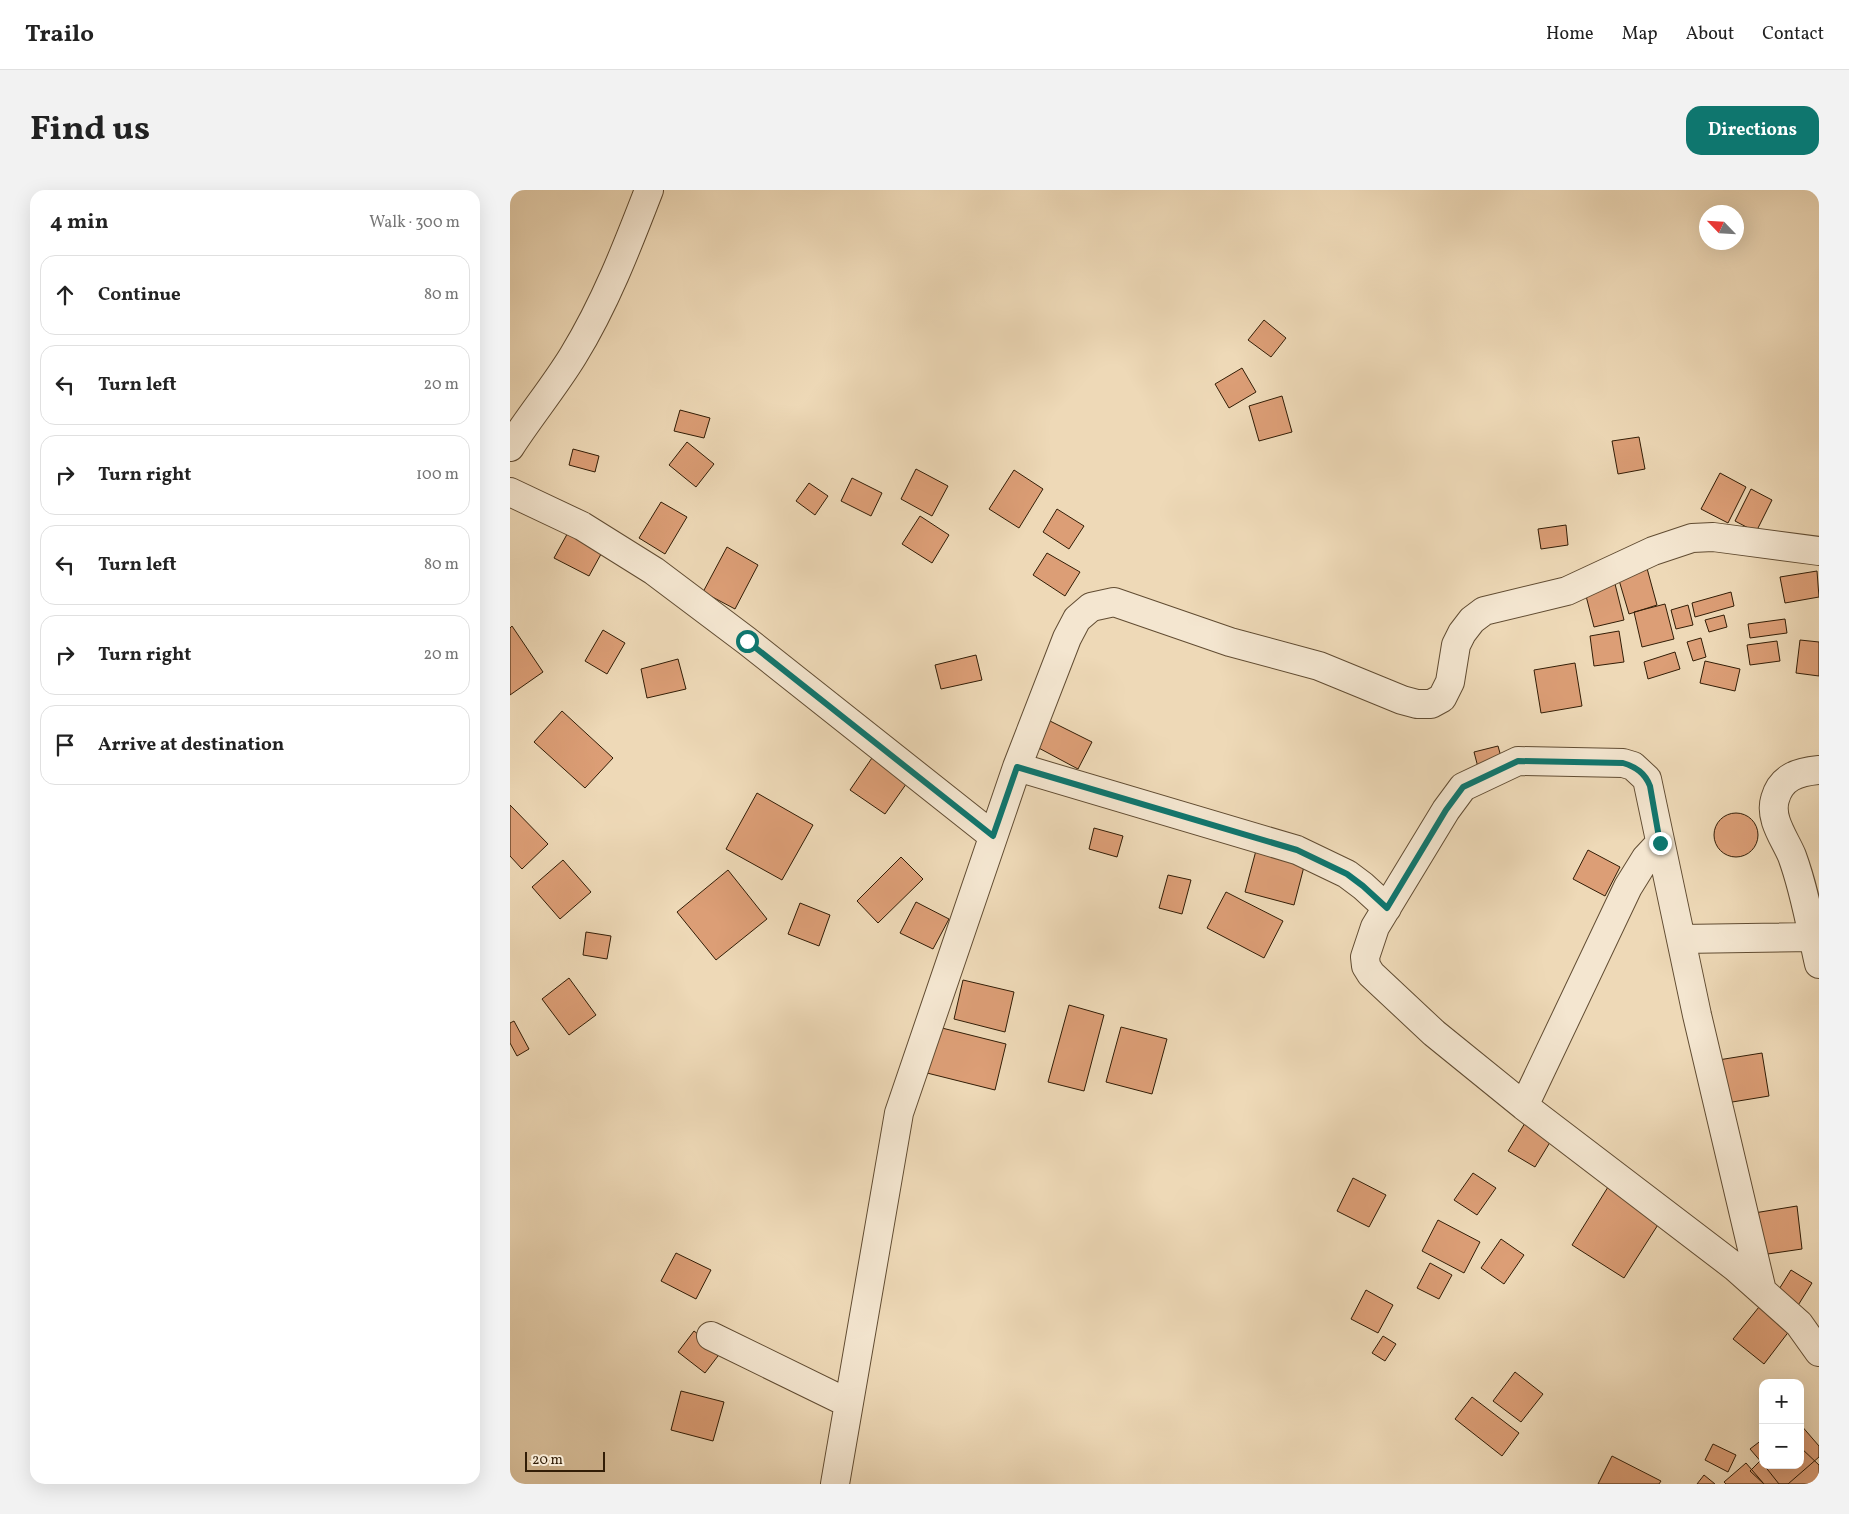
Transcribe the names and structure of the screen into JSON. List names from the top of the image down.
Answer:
{
  "scale_bar": "20 m",
  "north": "top left",
  "page": {
    "header": "Trailo",
    "nav": [
      "Home",
      "Map",
      "About",
      "Contact"
    ],
    "title": "Find us",
    "buttons": "Directions",
    "heading": ["4 min", "Walk · 300 m"],
    "list": [
      ["Continue", "80 m"],
      ["Turn left", "20 m"],
      ["Turn right", "100 m"],
      ["Turn left", "80 m"],
      ["Turn right", "20 m"],
      "Arrive at destination"
    ],
    "map_buttons": ["+", "−"],
    "scale": "20 m"
  }
}
